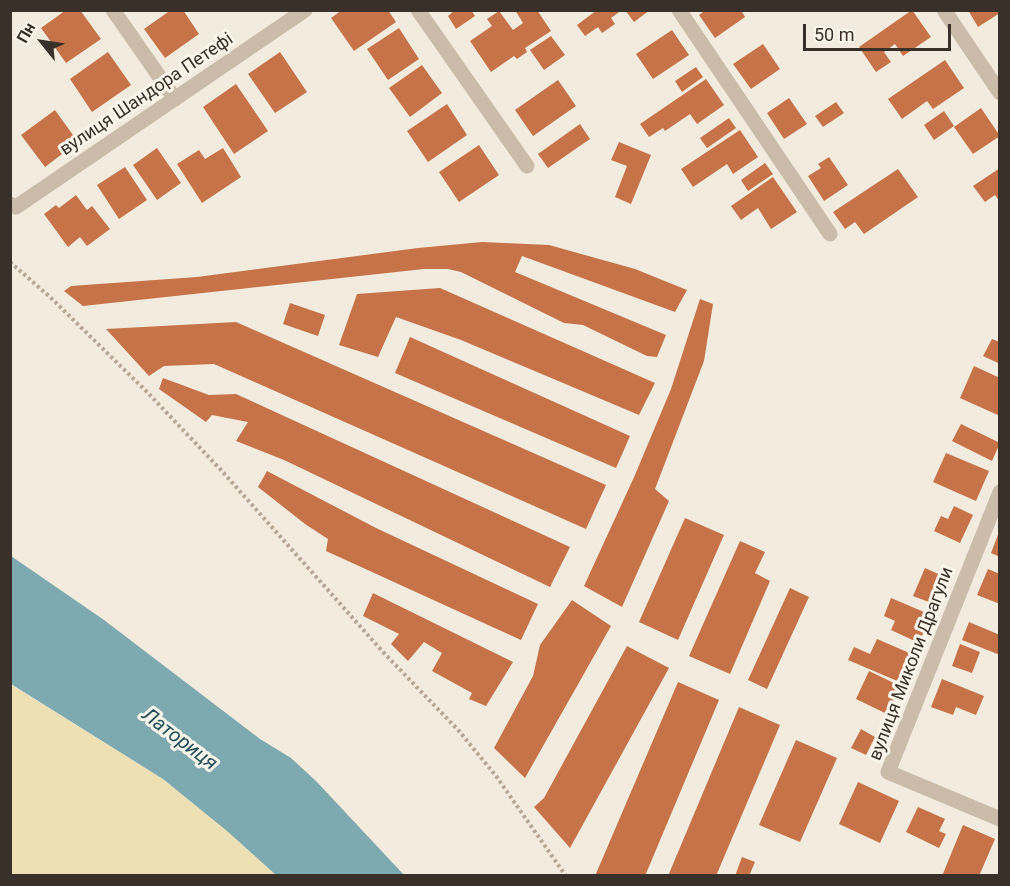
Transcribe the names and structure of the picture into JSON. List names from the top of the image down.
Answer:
{
  "streets": {
    "street": ["вулиця Шандора Петефі", "вулиця Миколи Драгули"]
  },
  "water": ["Латориця"],
  "scale_bar": "50 m",
  "north": "top left"
}
